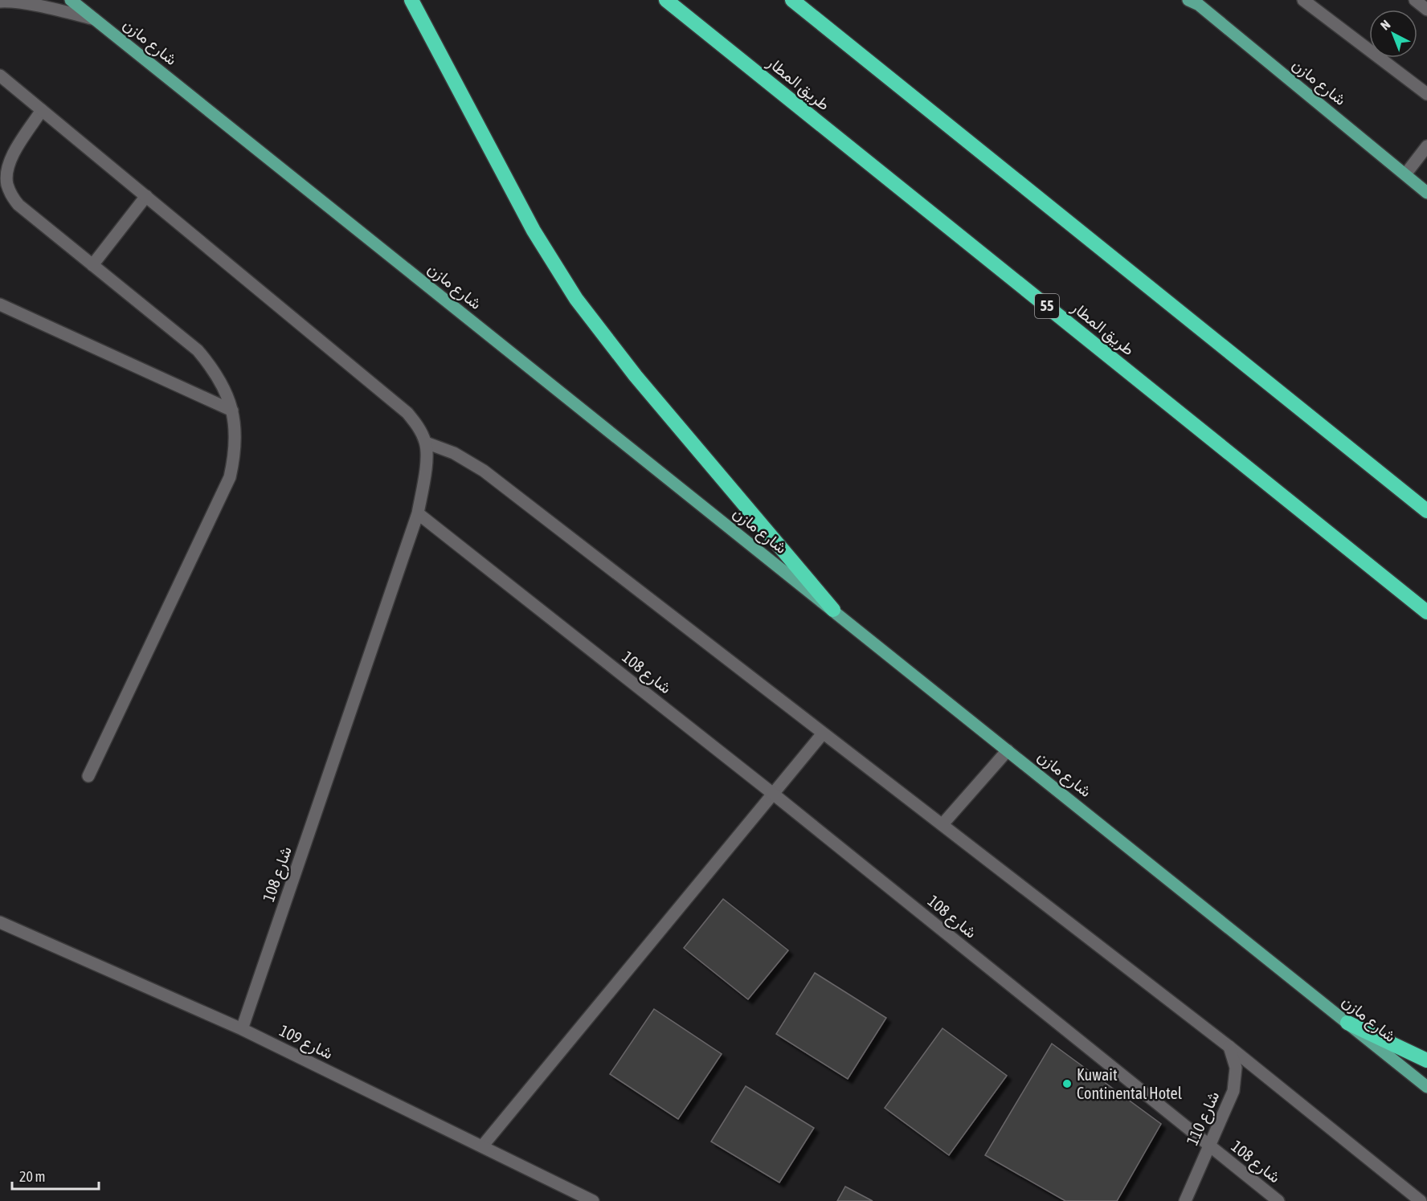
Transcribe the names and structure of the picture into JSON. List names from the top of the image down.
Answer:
{
  "streets": {
    "highway": ["طريق المطار", "55"],
    "main road": ["شارع مازن"],
    "street": ["شارع 108", "شارع 109", "شارع 110"]
  },
  "crossings": [
    ["شارع 108", "شارع 109"],
    ["شارع 108", "شارع 110"]
  ],
  "places": ["Kuwait Continental Hotel"],
  "scale_bar": "20 m",
  "north": "top left"
}
